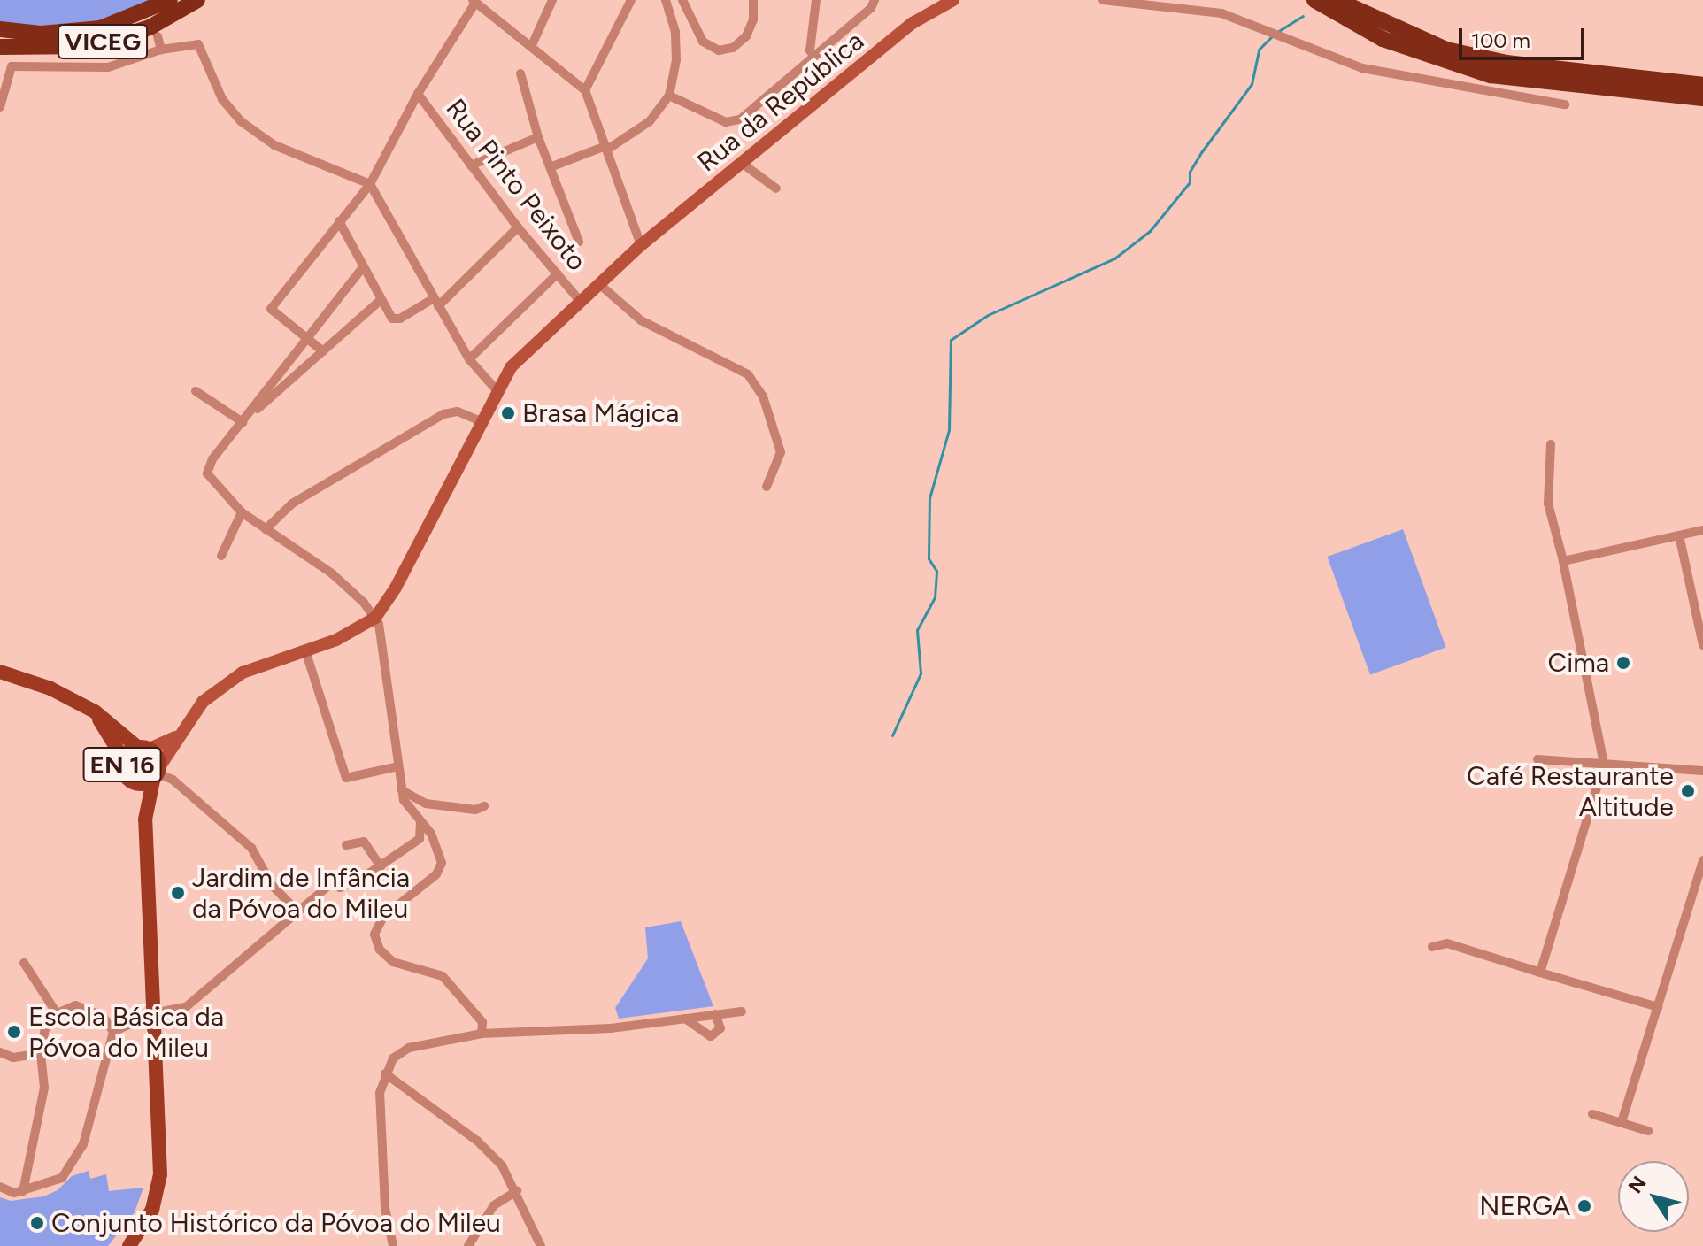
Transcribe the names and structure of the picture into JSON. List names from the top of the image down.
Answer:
{
  "streets": {
    "highway": ["VICEG"],
    "main road": ["EN 16"],
    "street": ["Rua da República", "Rua Pinto Peixoto"]
  },
  "crossings": [
    ["Rua da República", "Rua Pinto Peixoto"]
  ],
  "places": [
    "Brasa Mágica",
    "Cima",
    "Café Restaurante Altitude",
    "Jardim de Infância da Póvoa do Mileu",
    "Escola Básica da Póvoa do Mileu",
    "NERGA",
    "Conjunto Histórico da Póvoa do Mileu"
  ],
  "scale_bar": "100 m",
  "north": "top left"
}
